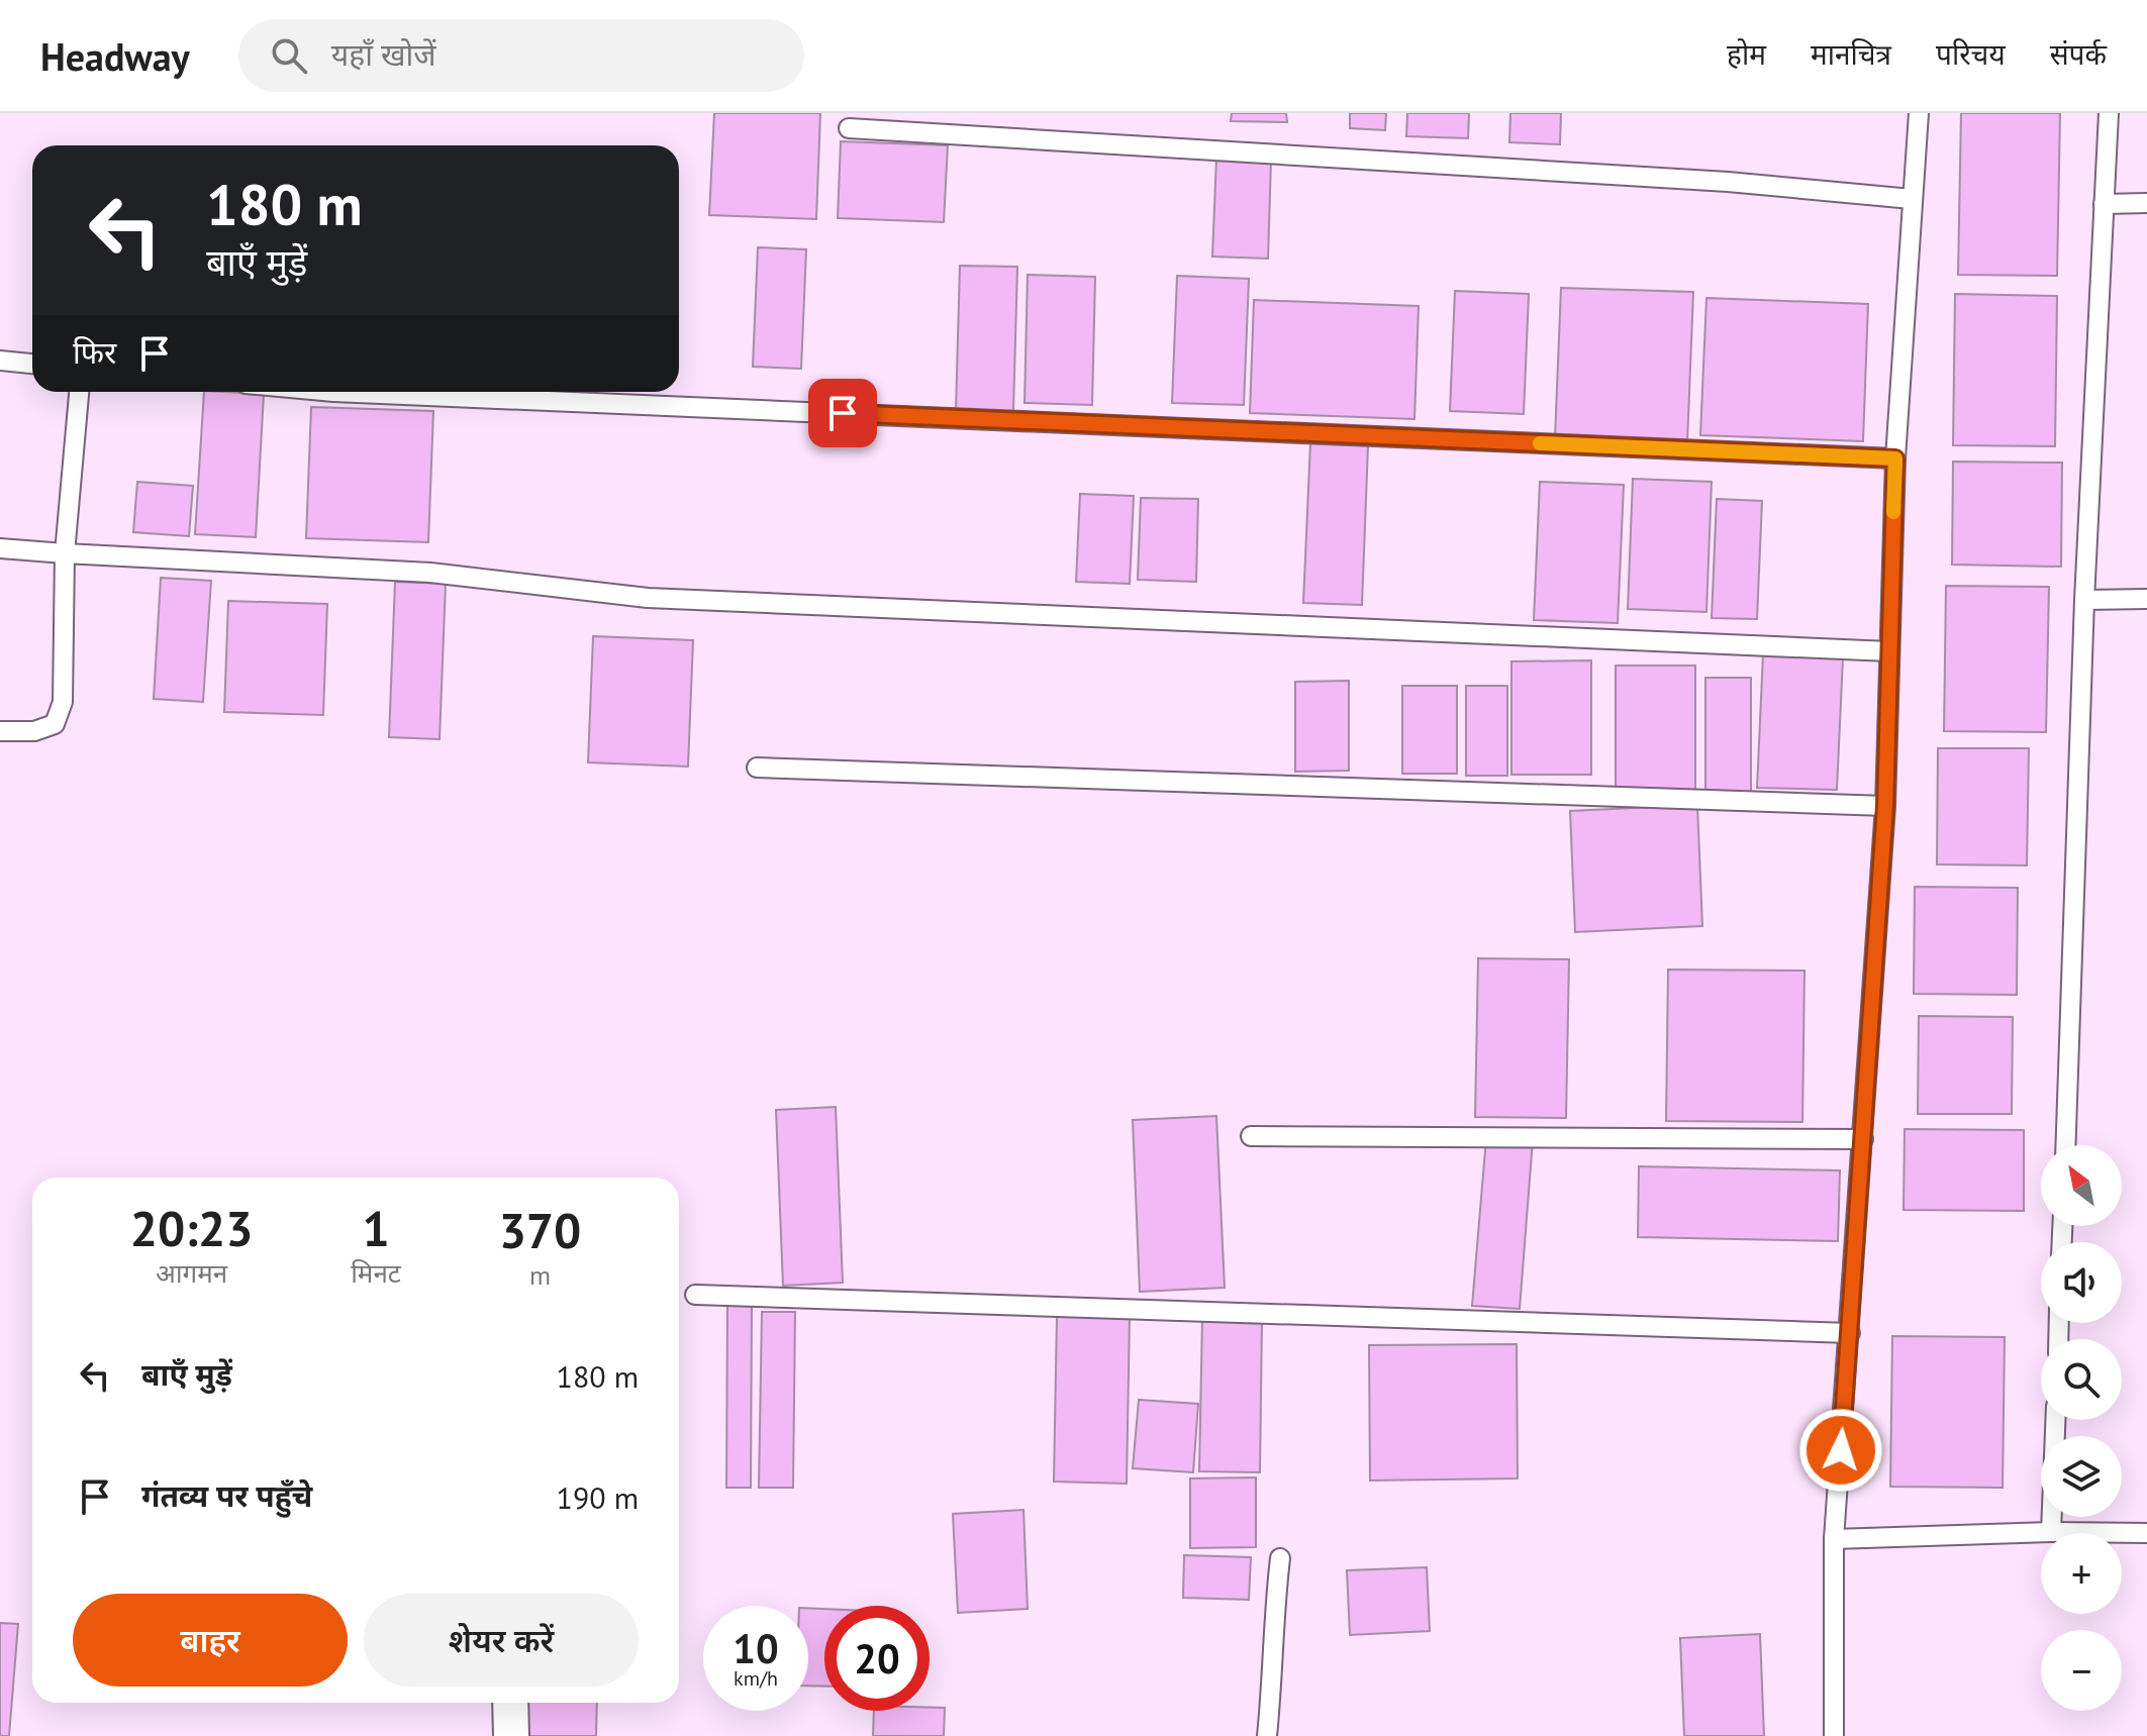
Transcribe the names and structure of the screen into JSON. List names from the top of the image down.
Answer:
{
  "north": "top left",
  "page": {
    "header": "Headway",
    "search": "यहाँ खोजें",
    "nav": [
      "होम",
      "मानचित्र",
      "परिचय",
      "संपर्क"
    ],
    "turn": ["180 m", "बाएँ मुड़ें"],
    "then": "फिर",
    "map_buttons": ["+", "−"],
    "eta": [
      "20:23",
      "आगमन",
      "1",
      "मिनट",
      "370",
      "m"
    ],
    "list": [
      {
        "name": "बाएँ मुड़ें",
        "value": "180 m"
      },
      {
        "name": "गंतव्य पर पहुँचे",
        "value": "190 m"
      }
    ],
    "buttons": ["बाहर", "शेयर करें"],
    "speed": "10 km/h",
    "limit": "20"
  }
}
